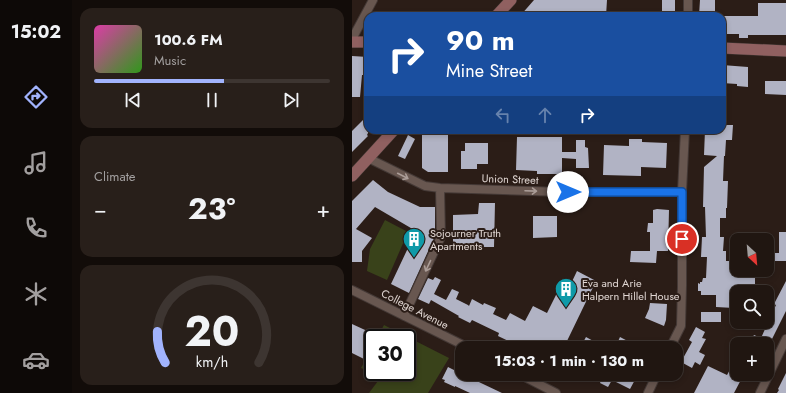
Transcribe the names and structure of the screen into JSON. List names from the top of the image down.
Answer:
{
  "streets": {
    "street": ["Union Street", "College Avenue"]
  },
  "one_way": ["Union Street"],
  "places": {
    "building": ["Sojourner Truth Apartments", "Eva and Arie Halpern Hillel House"]
  },
  "north": "bottom right",
  "page": {
    "tabs": "15:02",
    "turn": ["90 m", "Mine Street"],
    "song": ["100.6 FM", "Music"],
    "tile": "Climate",
    "heat": ["−", "23°", "+"],
    "map_buttons": "+",
    "limit": "30",
    "trip": "15:03 · 1 min · 130 m",
    "gauge": ["20", "km/h"]
  }
}
